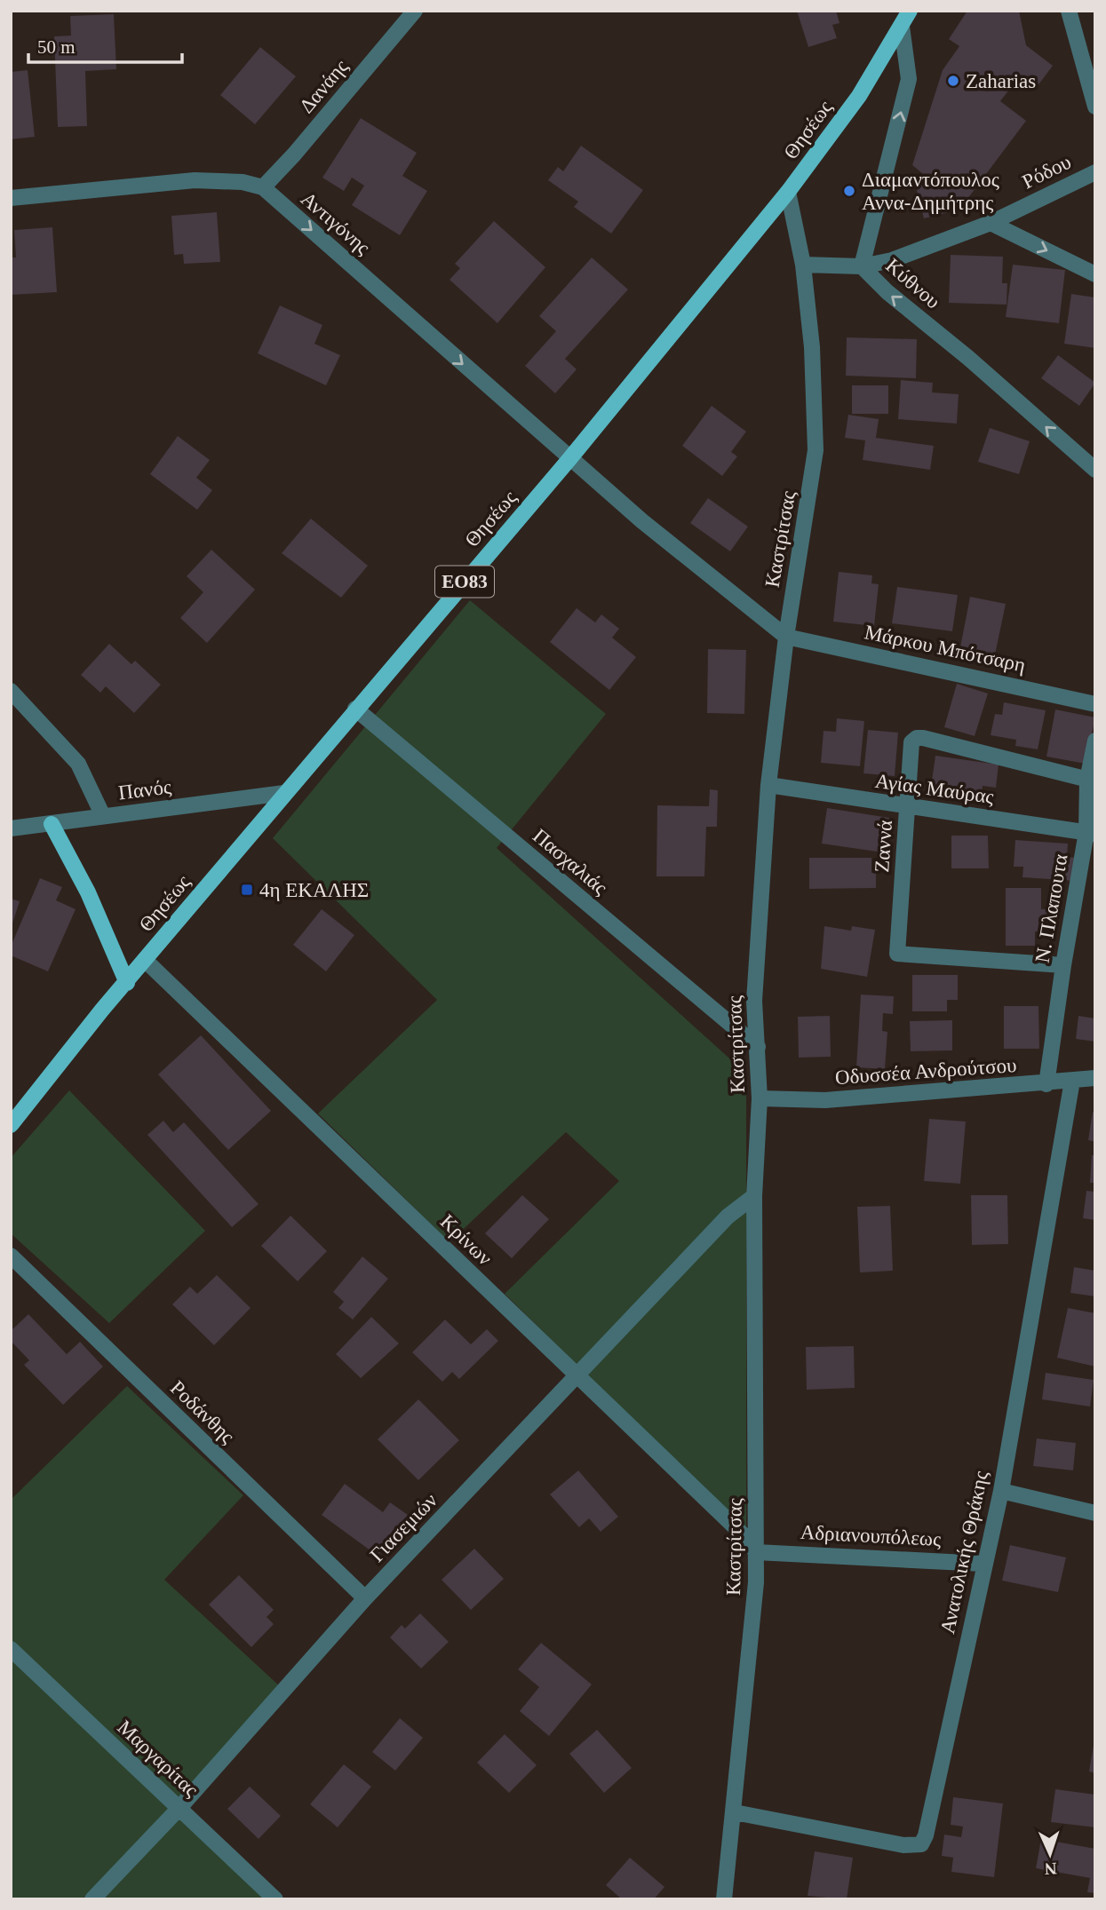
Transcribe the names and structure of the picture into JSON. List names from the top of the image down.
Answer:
{
  "streets": {
    "main road": ["Θησέως", "ΕΟ83"],
    "street": [
      "Δανάης",
      "Ρόδου",
      "Αντιγόνης",
      "Κύθνου",
      "Καστρίτσας",
      "Μάρκου Μπότσαρη",
      "Αγίας Μαύρας",
      "Πανός",
      "Ζαννά",
      "Πασχαλιάς",
      "Ν. Πλαπουτα",
      "Οδυσσέα Ανδρούτσου",
      "Κρίνων",
      "Ροδάνθης",
      "Γιασεμιών",
      "Αδριανουπόλεως",
      "Ανατολικής Θράκης",
      "Μαργαρίτας"
    ]
  },
  "crossings": [
    ["Δανάης", "Αντιγόνης"],
    ["Θησέως", "Αντιγόνης"],
    ["Θησέως", "Κύθνου"],
    ["Θησέως", "Καστρίτσας"],
    ["Θησέως", "Πανός"],
    ["Θησέως", "Πασχαλιάς"],
    ["Θησέως", "Κρίνων"],
    ["Ρόδου", "Κύθνου"],
    ["Ρόδου", "Καστρίτσας"],
    ["Αντιγόνης", "Καστρίτσας"],
    ["Αντιγόνης", "Μάρκου Μπότσαρη"],
    ["Καστρίτσας", "Μάρκου Μπότσαρη"],
    ["Καστρίτσας", "Αγίας Μαύρας"],
    ["Καστρίτσας", "Πασχαλιάς"],
    ["Καστρίτσας", "Οδυσσέα Ανδρούτσου"],
    ["Καστρίτσας", "Κρίνων"],
    ["Καστρίτσας", "Γιασεμιών"],
    ["Καστρίτσας", "Αδριανουπόλεως"],
    ["Καστρίτσας", "Ανατολικής Θράκης"],
    ["Αγίας Μαύρας", "Ζαννά"],
    ["Αγίας Μαύρας", "Ν. Πλαπουτα"],
    ["Ζαννά", "Ν. Πλαπουτα"],
    ["Ν. Πλαπουτα", "Οδυσσέα Ανδρούτσου"],
    ["Οδυσσέα Ανδρούτσου", "Ανατολικής Θράκης"],
    ["Κρίνων", "Γιασεμιών"],
    ["Κρίνων", "Αδριανουπόλεως"],
    ["Ροδάνθης", "Γιασεμιών"],
    ["Γιασεμιών", "Μαργαρίτας"],
    ["Αδριανουπόλεως", "Ανατολικής Θράκης"]
  ],
  "one_way": ["Αντιγόνης", "Κύθνου"],
  "places": {
    "other": ["Zaharias", "Διαμαντόπουλος Αννα-Δημήτρης"],
    "transit": ["4η ΕΚΑΛΗΣ"]
  },
  "scale_bar": "50 m",
  "north": "bottom"
}
